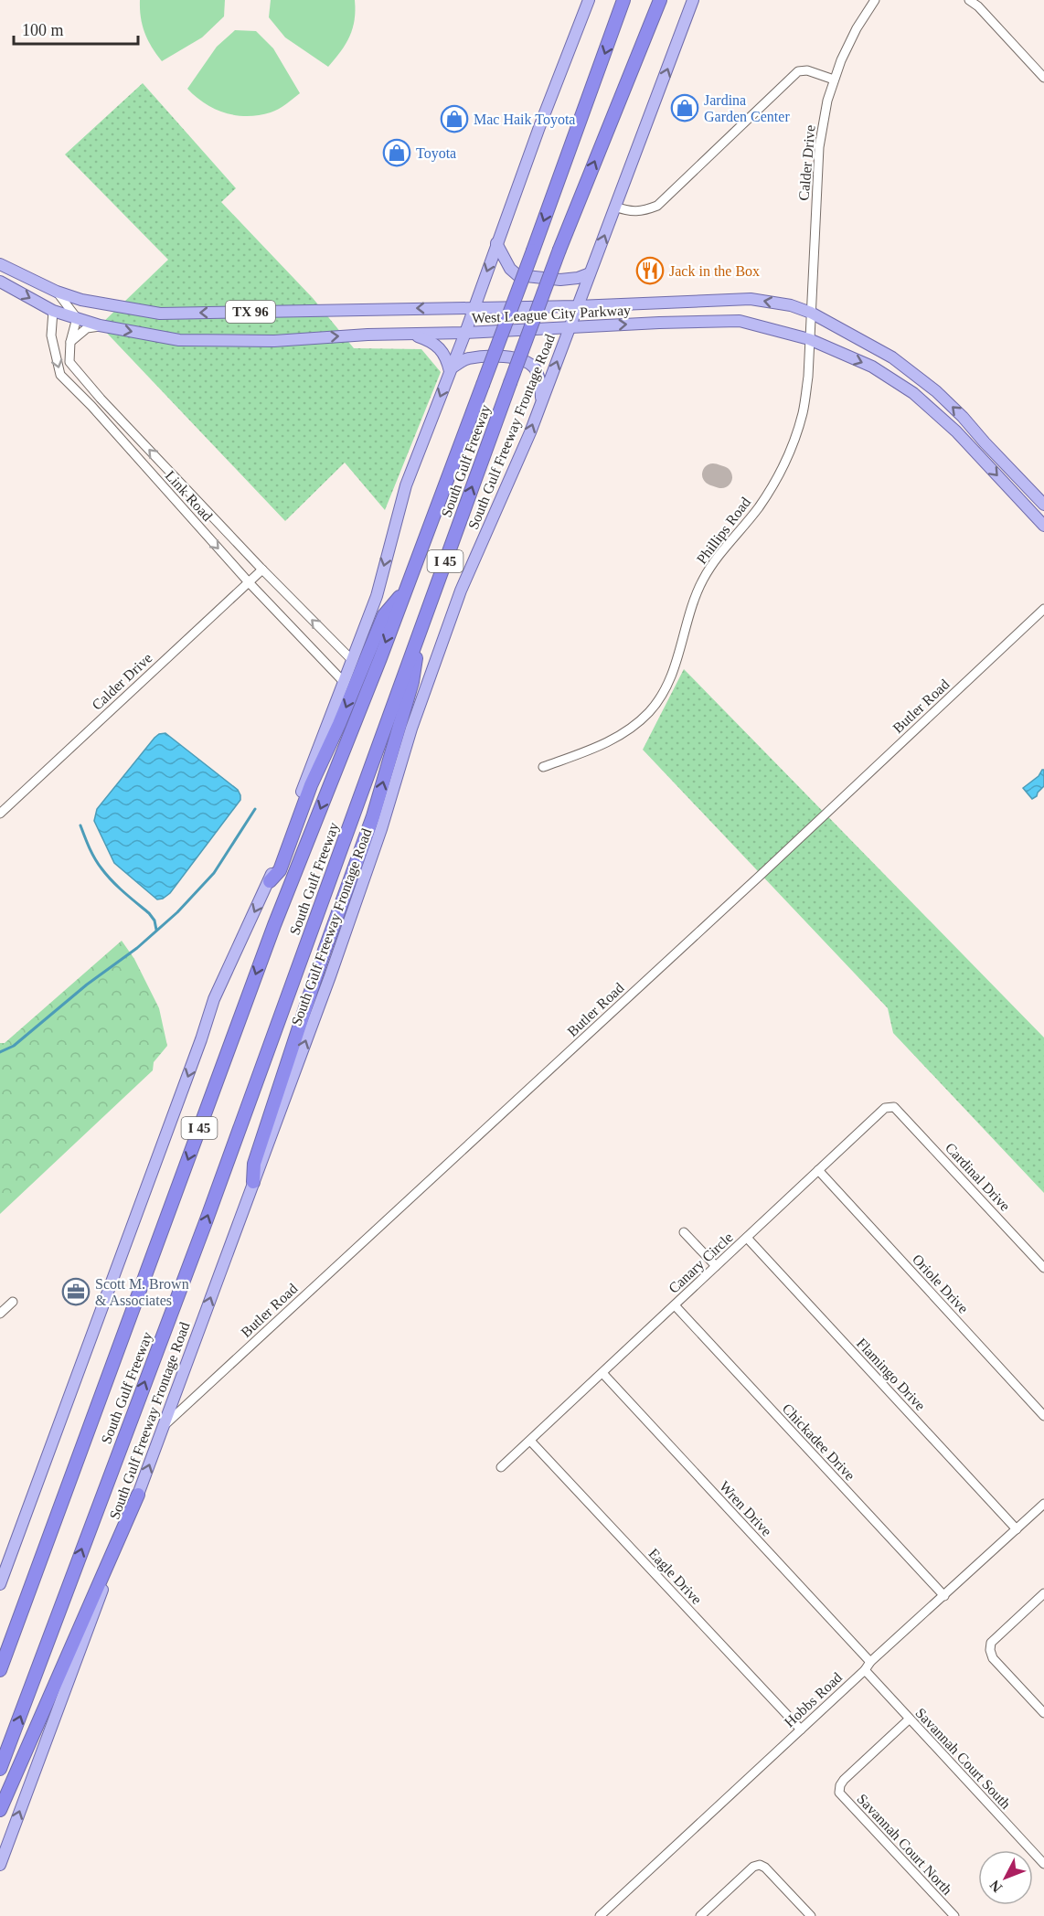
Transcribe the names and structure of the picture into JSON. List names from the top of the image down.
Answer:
{
  "streets": {
    "highway": ["South Gulf Freeway", "I 45"],
    "main road": ["TX 96", "West League City Parkway", "South Gulf Freeway Frontage Road"],
    "street": [
      "Calder Drive",
      "Link Road",
      "Phillips Road",
      "Butler Road",
      "Cardinal Drive",
      "Canary Circle",
      "Oriole Drive",
      "Flamingo Drive",
      "Chickadee Drive",
      "Wren Drive",
      "Eagle Drive",
      "Hobbs Road",
      "Savannah Court South",
      "Savannah Court North"
    ]
  },
  "crossings": [
    ["Calder Drive", "West League City Parkway"],
    ["Calder Drive", "Link Road"],
    ["Calder Drive", "Phillips Road"],
    ["West League City Parkway", "South Gulf Freeway Frontage Road"],
    ["West League City Parkway", "Link Road"],
    ["West League City Parkway", "Phillips Road"],
    ["South Gulf Freeway Frontage Road", "Butler Road"],
    ["Cardinal Drive", "Canary Circle"],
    ["Canary Circle", "Oriole Drive"],
    ["Canary Circle", "Flamingo Drive"],
    ["Canary Circle", "Chickadee Drive"],
    ["Canary Circle", "Wren Drive"],
    ["Canary Circle", "Eagle Drive"],
    ["Flamingo Drive", "Hobbs Road"],
    ["Chickadee Drive", "Hobbs Road"],
    ["Wren Drive", "Hobbs Road"],
    ["Eagle Drive", "Hobbs Road"],
    ["Hobbs Road", "Savannah Court South"],
    ["Savannah Court South", "Savannah Court North"]
  ],
  "places": {
    "shop": ["Jardina Garden Center", "Mac Haik Toyota", "Toyota"],
    "restaurant": ["Jack in the Box"],
    "office": ["Scott M. Brown & Associates"]
  },
  "scale_bar": "100 m",
  "north": "bottom left"
}
